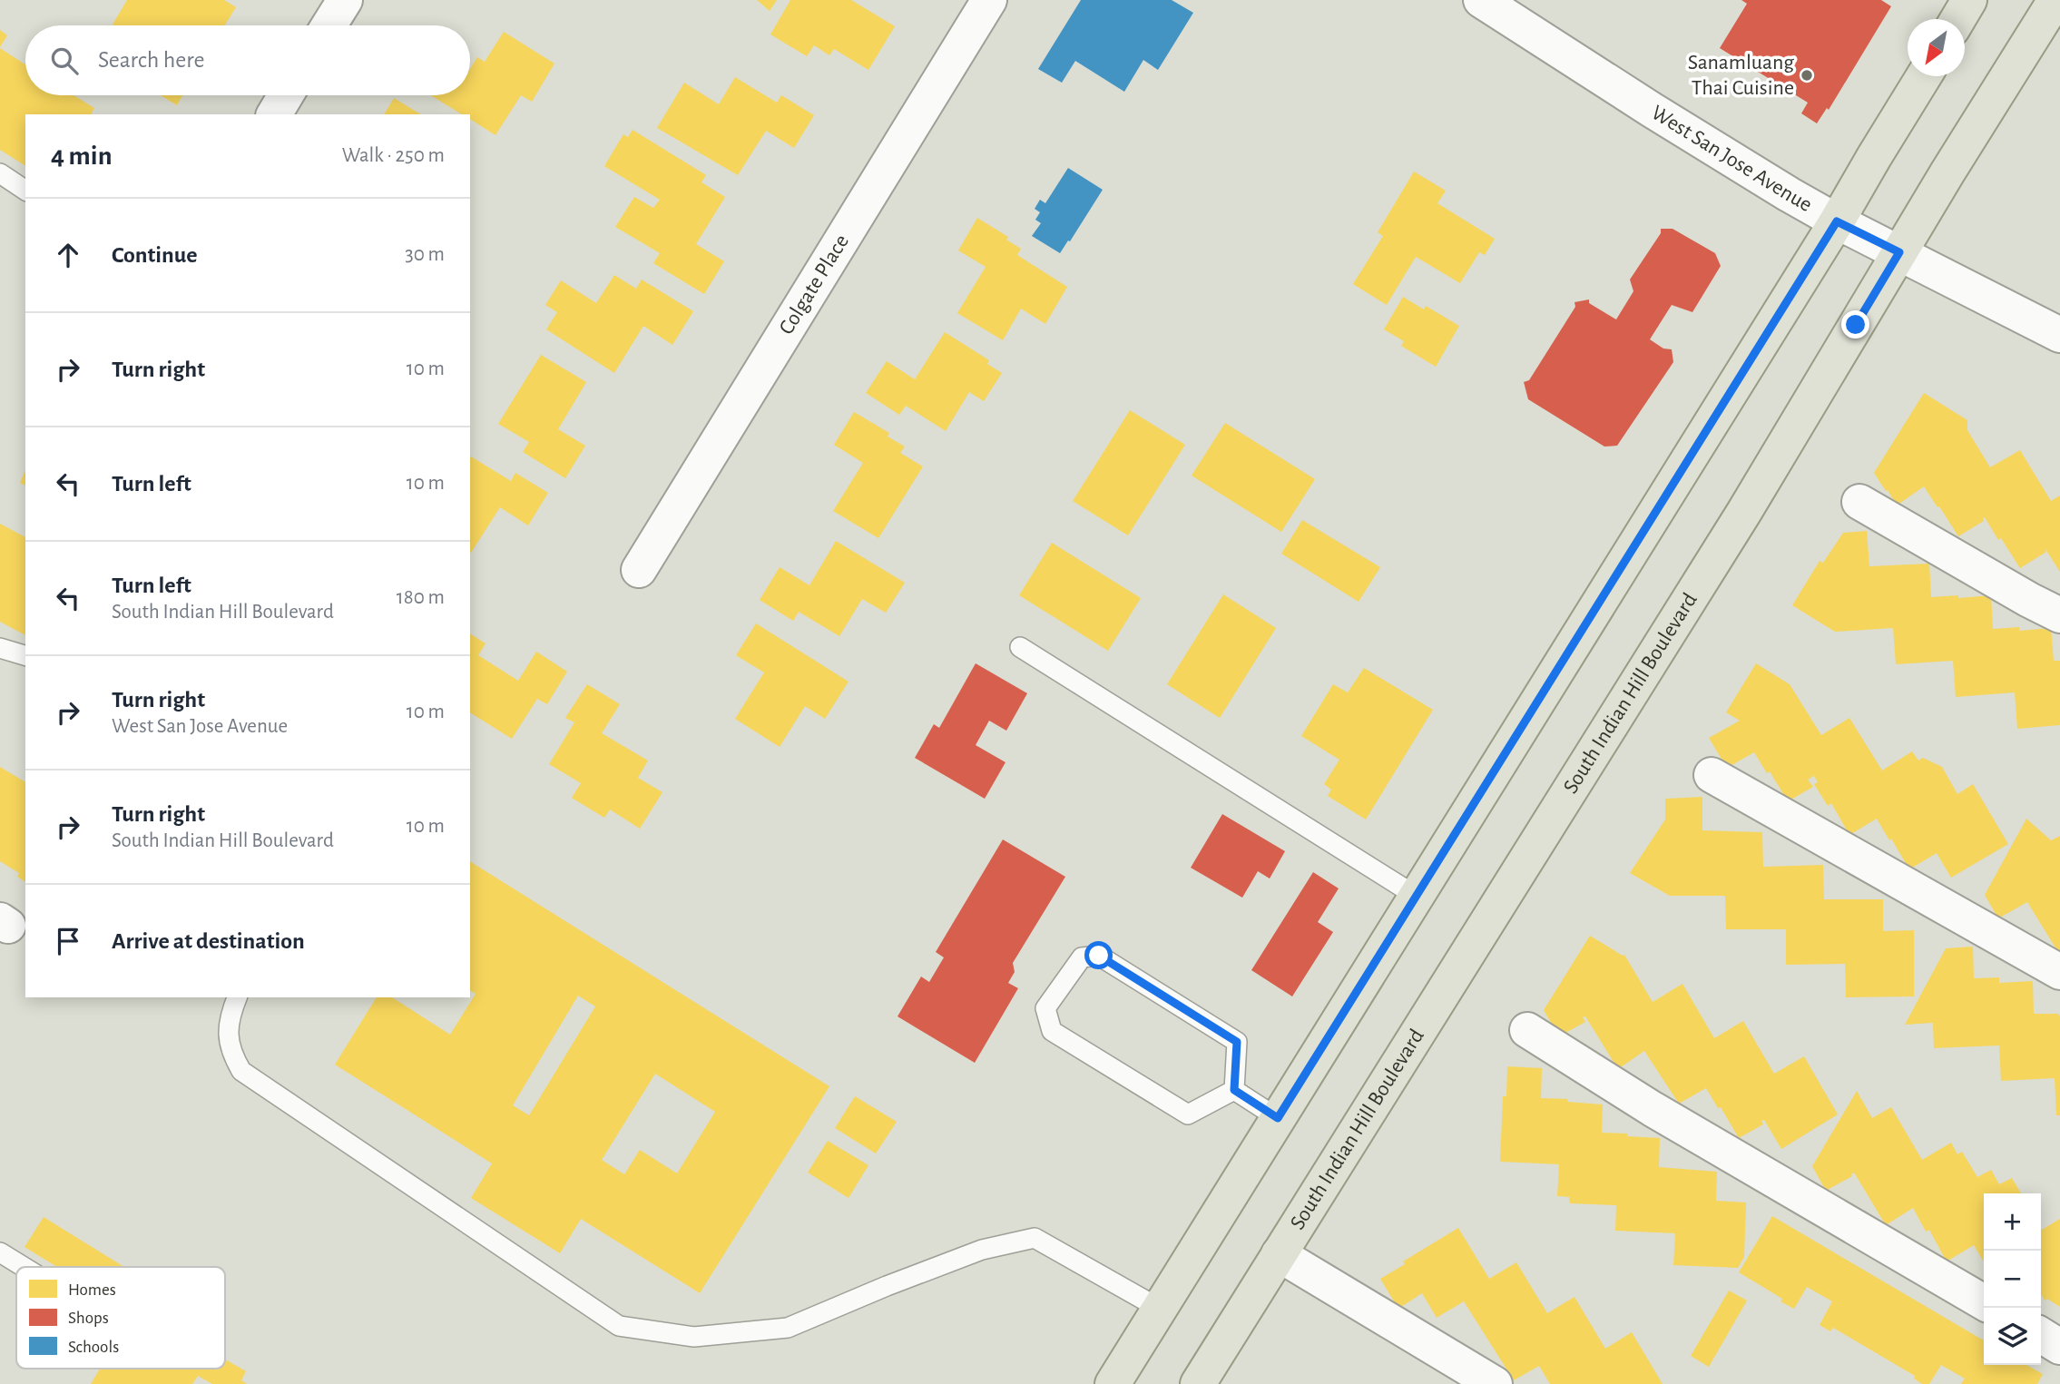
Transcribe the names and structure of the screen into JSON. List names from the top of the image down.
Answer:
{
  "streets": {
    "main road": ["South Indian Hill Boulevard"],
    "street": ["West San Jose Avenue", "Colgate Place"]
  },
  "crossings": [
    ["West San Jose Avenue", "South Indian Hill Boulevard"]
  ],
  "places": ["Sanamluang Thai Cuisine"],
  "legend": ["Homes", "Shops", "Schools"],
  "north": "bottom left",
  "page": {
    "search": "Search here",
    "heading": ["4 min", "Walk · 250 m"],
    "list": [
      ["Continue", "30 m"],
      ["Turn right", "10 m"],
      ["Turn left", "10 m"],
      ["Turn left", "South Indian Hill Boulevard", "180 m"],
      ["Turn right", "West San Jose Avenue", "10 m"],
      ["Turn right", "South Indian Hill Boulevard", "10 m"],
      "Arrive at destination"
    ],
    "map_buttons": ["+", "−"]
  }
}
